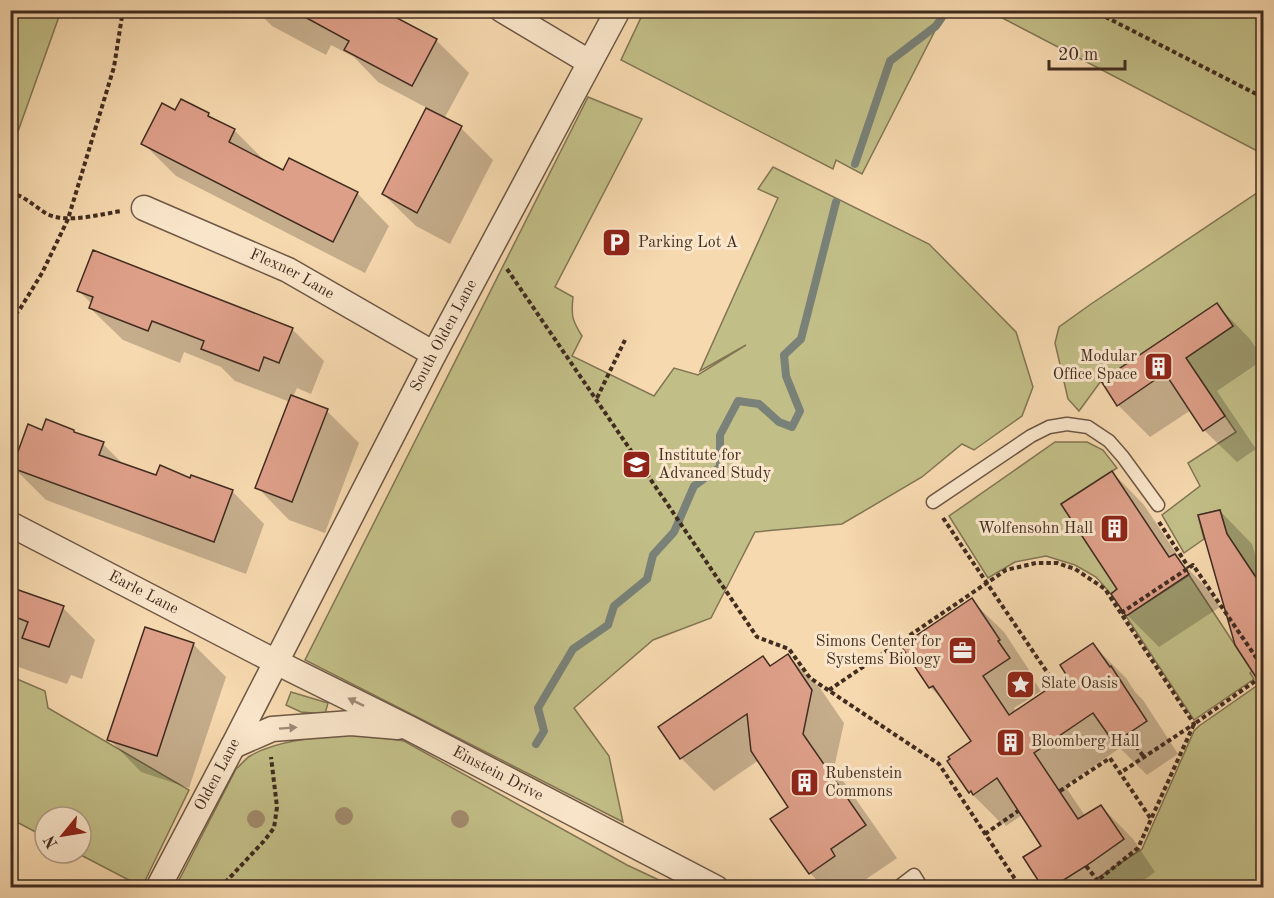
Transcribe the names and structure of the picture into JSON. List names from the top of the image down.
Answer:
{
  "streets": {
    "street": [
      "Flexner Lane",
      "South Olden Lane",
      "Earle Lane",
      "Einstein Drive",
      "Olden Lane"
    ]
  },
  "crossings": [
    ["Flexner Lane", "South Olden Lane"],
    ["South Olden Lane", "Earle Lane"],
    ["South Olden Lane", "Einstein Drive"],
    ["South Olden Lane", "Olden Lane"],
    ["Earle Lane", "Einstein Drive"],
    ["Earle Lane", "Olden Lane"],
    ["Einstein Drive", "Olden Lane"]
  ],
  "places": {
    "parking": ["Parking Lot A"],
    "building": [
      "Modular Office Space",
      "Wolfensohn Hall",
      "Bloomberg Hall",
      "Rubenstein Commons"
    ],
    "school or university": ["Institute for Advanced Study"],
    "office": ["Simons Center for Systems Biology"],
    "place": ["Slate Oasis"]
  },
  "scale_bar": "20 m",
  "north": "bottom left"
}
